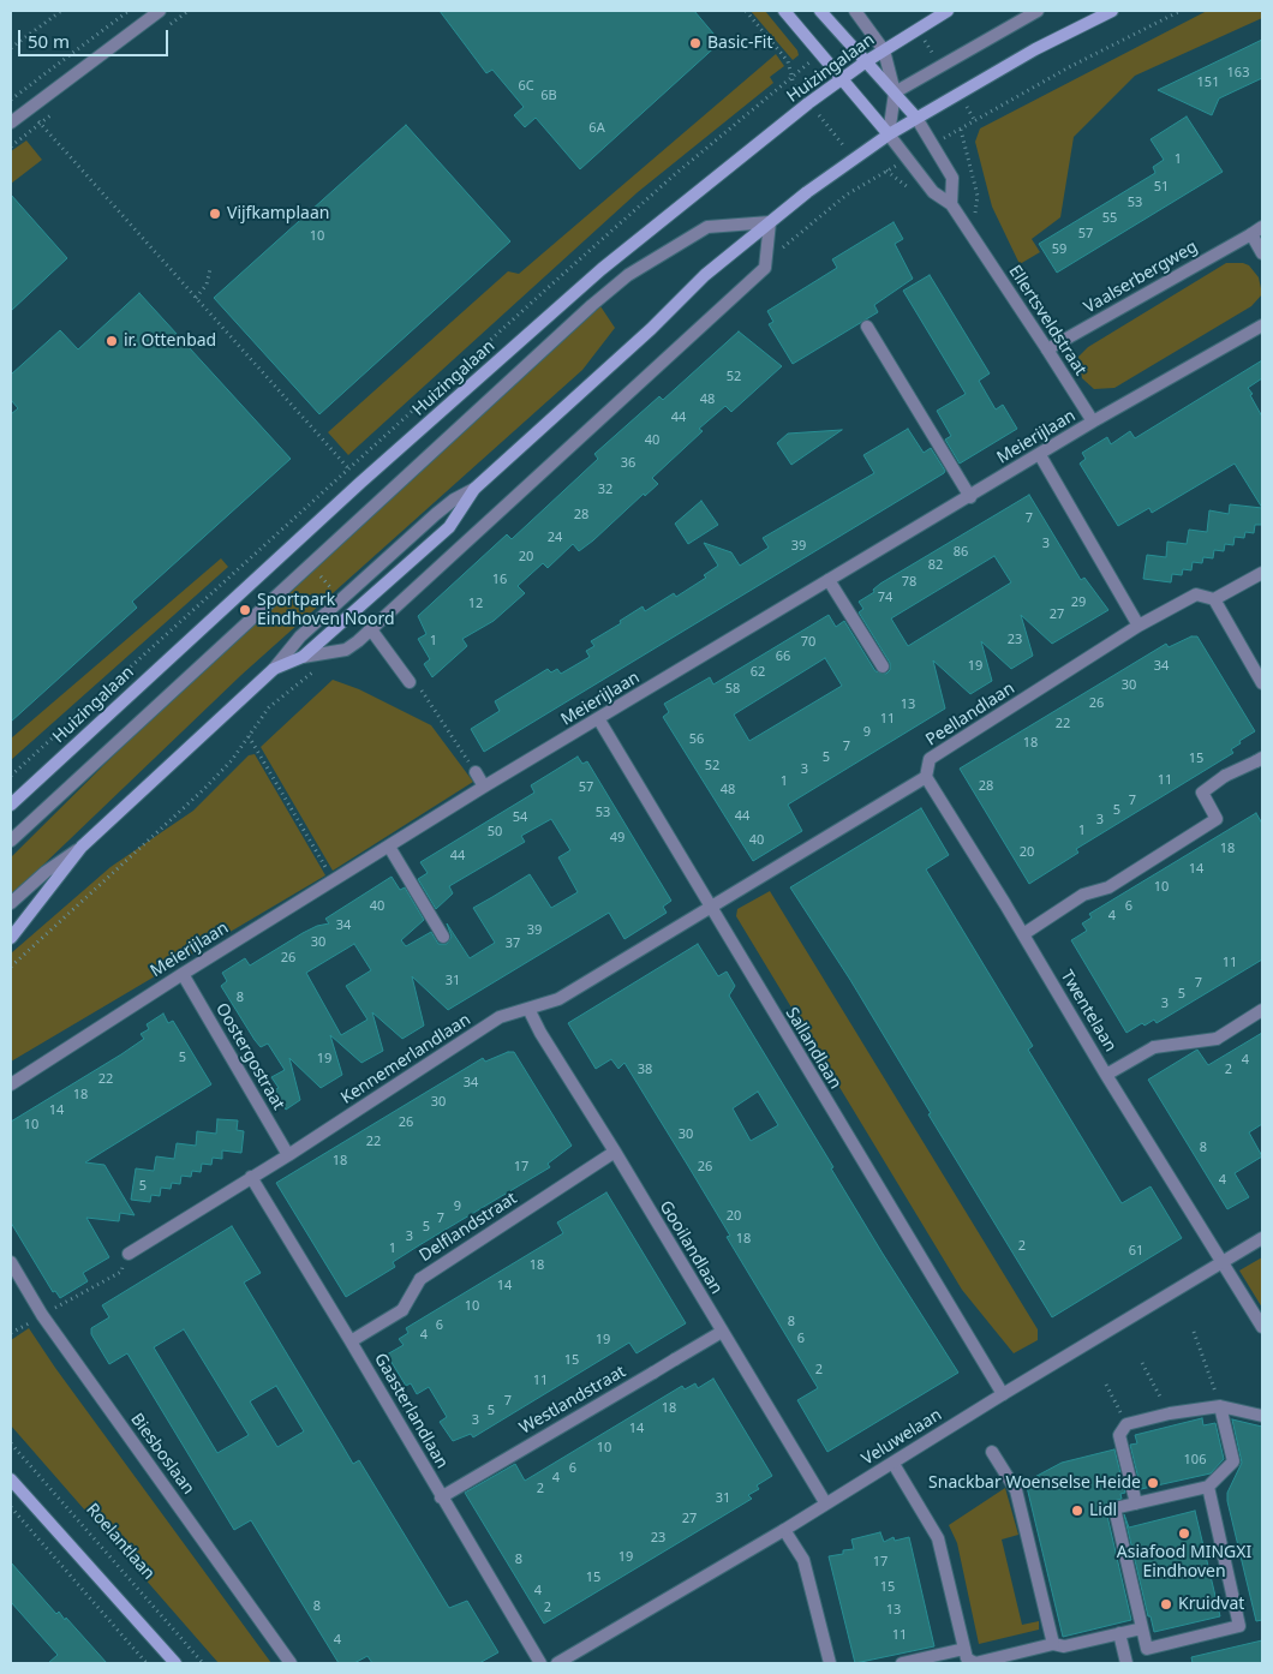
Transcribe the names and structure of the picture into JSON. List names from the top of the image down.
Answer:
{
  "streets": {
    "main road": ["Huizingalaan"],
    "street": [
      "Vaalserbergweg",
      "Ellertsveldstraat",
      "Meierijlaan",
      "Peellandlaan",
      "Twentelaan",
      "Sallandlaan",
      "Oostergostraat",
      "Kennemerlandlaan",
      "Delflandstraat",
      "Gooilandlaan",
      "Westlandstraat",
      "Gaasterlandlaan",
      "Veluwelaan",
      "Biesboslaan"
    ],
    "path": ["Roelantlaan"]
  },
  "crossings": [
    ["Vaalserbergweg", "Ellertsveldstraat"],
    ["Ellertsveldstraat", "Meierijlaan"],
    ["Meierijlaan", "Sallandlaan"],
    ["Meierijlaan", "Oostergostraat"],
    ["Peellandlaan", "Twentelaan"],
    ["Twentelaan", "Veluwelaan"],
    ["Sallandlaan", "Kennemerlandlaan"],
    ["Sallandlaan", "Veluwelaan"],
    ["Oostergostraat", "Kennemerlandlaan"],
    ["Kennemerlandlaan", "Gooilandlaan"],
    ["Kennemerlandlaan", "Gaasterlandlaan"],
    ["Delflandstraat", "Gooilandlaan"],
    ["Delflandstraat", "Gaasterlandlaan"],
    ["Gooilandlaan", "Westlandstraat"],
    ["Gooilandlaan", "Veluwelaan"],
    ["Westlandstraat", "Gaasterlandlaan"]
  ],
  "places": [
    "Basic-Fit",
    "Vijfkamplaan",
    "ir. Ottenbad",
    "Sportpark Eindhoven Noord",
    "Snackbar Woenselse Heide",
    "Lidl",
    "Asiafood MINGXI Eindhoven",
    "Kruidvat"
  ],
  "house_numbers": [
    "163",
    "151",
    "6C",
    "6B",
    "6A",
    "1",
    "51",
    "53",
    "55",
    "57",
    "10",
    "59",
    "52",
    "48",
    "44",
    "40",
    "36",
    "32",
    "28",
    "7",
    "24",
    "3",
    "39",
    "86",
    "20",
    "82",
    "16",
    "78",
    "74",
    "29",
    "12",
    "27",
    "23",
    "1",
    "70",
    "66",
    "19",
    "34",
    "62",
    "30",
    "58",
    "26",
    "13",
    "11",
    "22",
    "9",
    "56",
    "18",
    "7",
    "5",
    "15",
    "52",
    "3",
    "11",
    "1",
    "28",
    "57",
    "48",
    "7",
    "5",
    "53",
    "44",
    "54",
    "3",
    "1",
    "50",
    "49",
    "40",
    "18",
    "20",
    "44",
    "14",
    "10",
    "40",
    "6",
    "4",
    "34",
    "39",
    "30",
    "37",
    "26",
    "11",
    "31",
    "7",
    "5",
    "8",
    "3",
    "5",
    "19",
    "4",
    "38",
    "2",
    "22",
    "34",
    "18",
    "30",
    "14",
    "26",
    "10",
    "30",
    "22",
    "8",
    "18",
    "17",
    "26",
    "4",
    "5",
    "9",
    "20",
    "7",
    "5",
    "3",
    "18",
    "2",
    "1",
    "61",
    "18",
    "14",
    "10",
    "8",
    "6",
    "4",
    "6",
    "19",
    "15",
    "2",
    "11",
    "7",
    "18",
    "5",
    "3",
    "14",
    "10",
    "106",
    "6",
    "4",
    "2",
    "31",
    "27",
    "23",
    "19",
    "8",
    "17",
    "15",
    "15",
    "4",
    "8",
    "2",
    "13",
    "11",
    "4"
  ],
  "scale_bar": "50 m"
}
